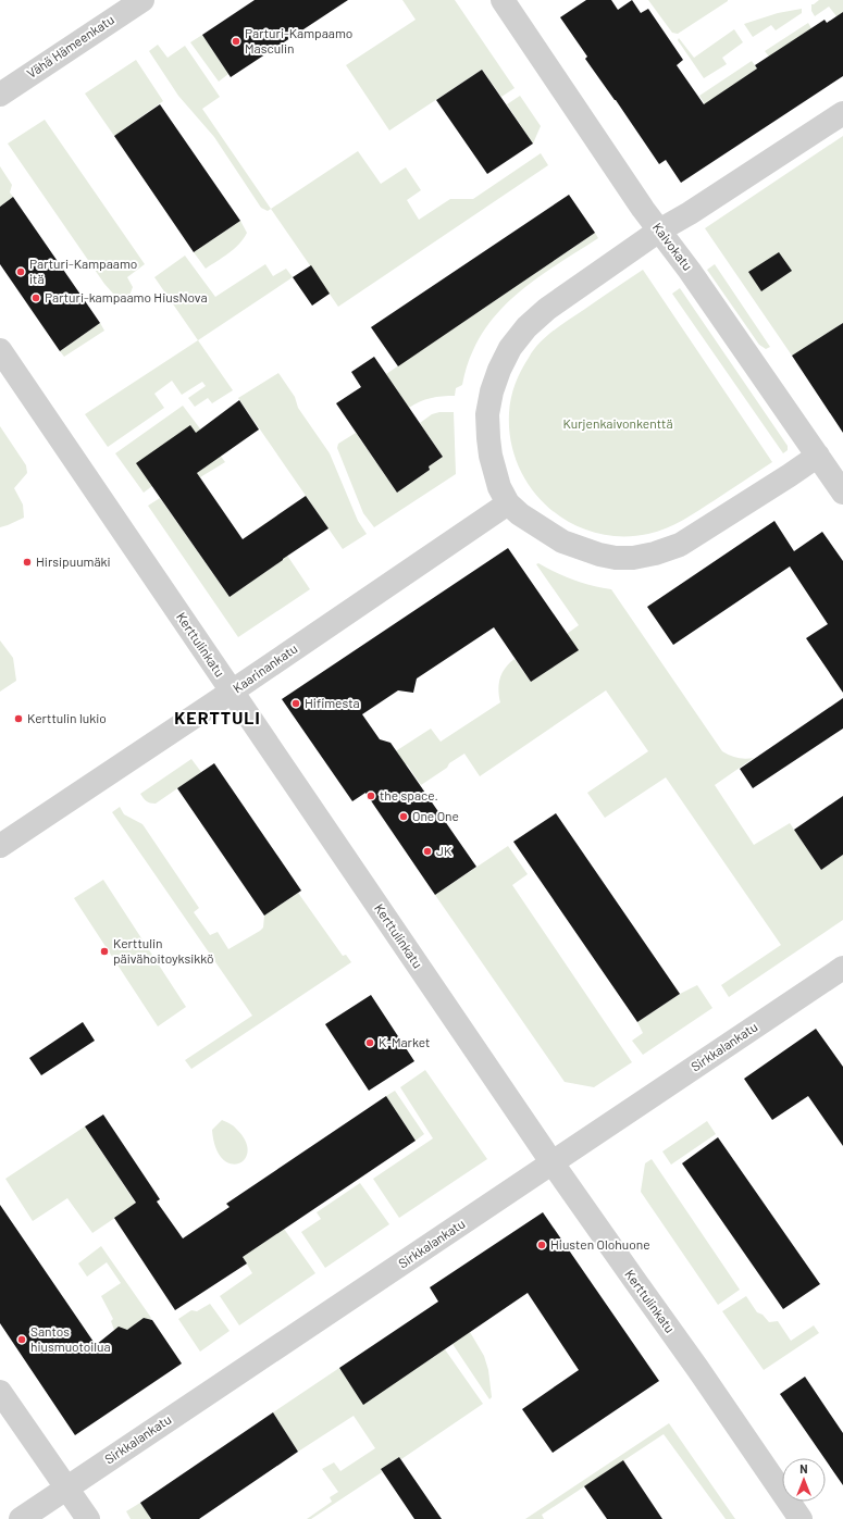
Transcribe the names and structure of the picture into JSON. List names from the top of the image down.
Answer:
{
  "streets": {
    "street": [
      "Vähä Hämeenkatu",
      "Kaivokatu",
      "Kerttulinkatu",
      "Kaarinankatu",
      "Sirkkalankatu"
    ]
  },
  "crossings": [
    ["Kerttulinkatu", "Kaarinankatu"],
    ["Kerttulinkatu", "Sirkkalankatu"]
  ],
  "districts": ["KERTTULI"],
  "parks": ["Kurjenkaivonkenttä"],
  "places": [
    "Parturi-Kampaamo Masculin",
    "Parturi-Kampaamo itä",
    "Parturi-kampaamo HiusNova",
    "Hirsipuumäki",
    "Hifimesta",
    "Kerttulin lukio",
    "the space.",
    "One One",
    "JK",
    "Kerttulin päivähoitoyksikkö",
    "K-Market",
    "Hiusten Olohuone",
    "Santos hiusmuotoilua"
  ],
  "north": "top"
}
